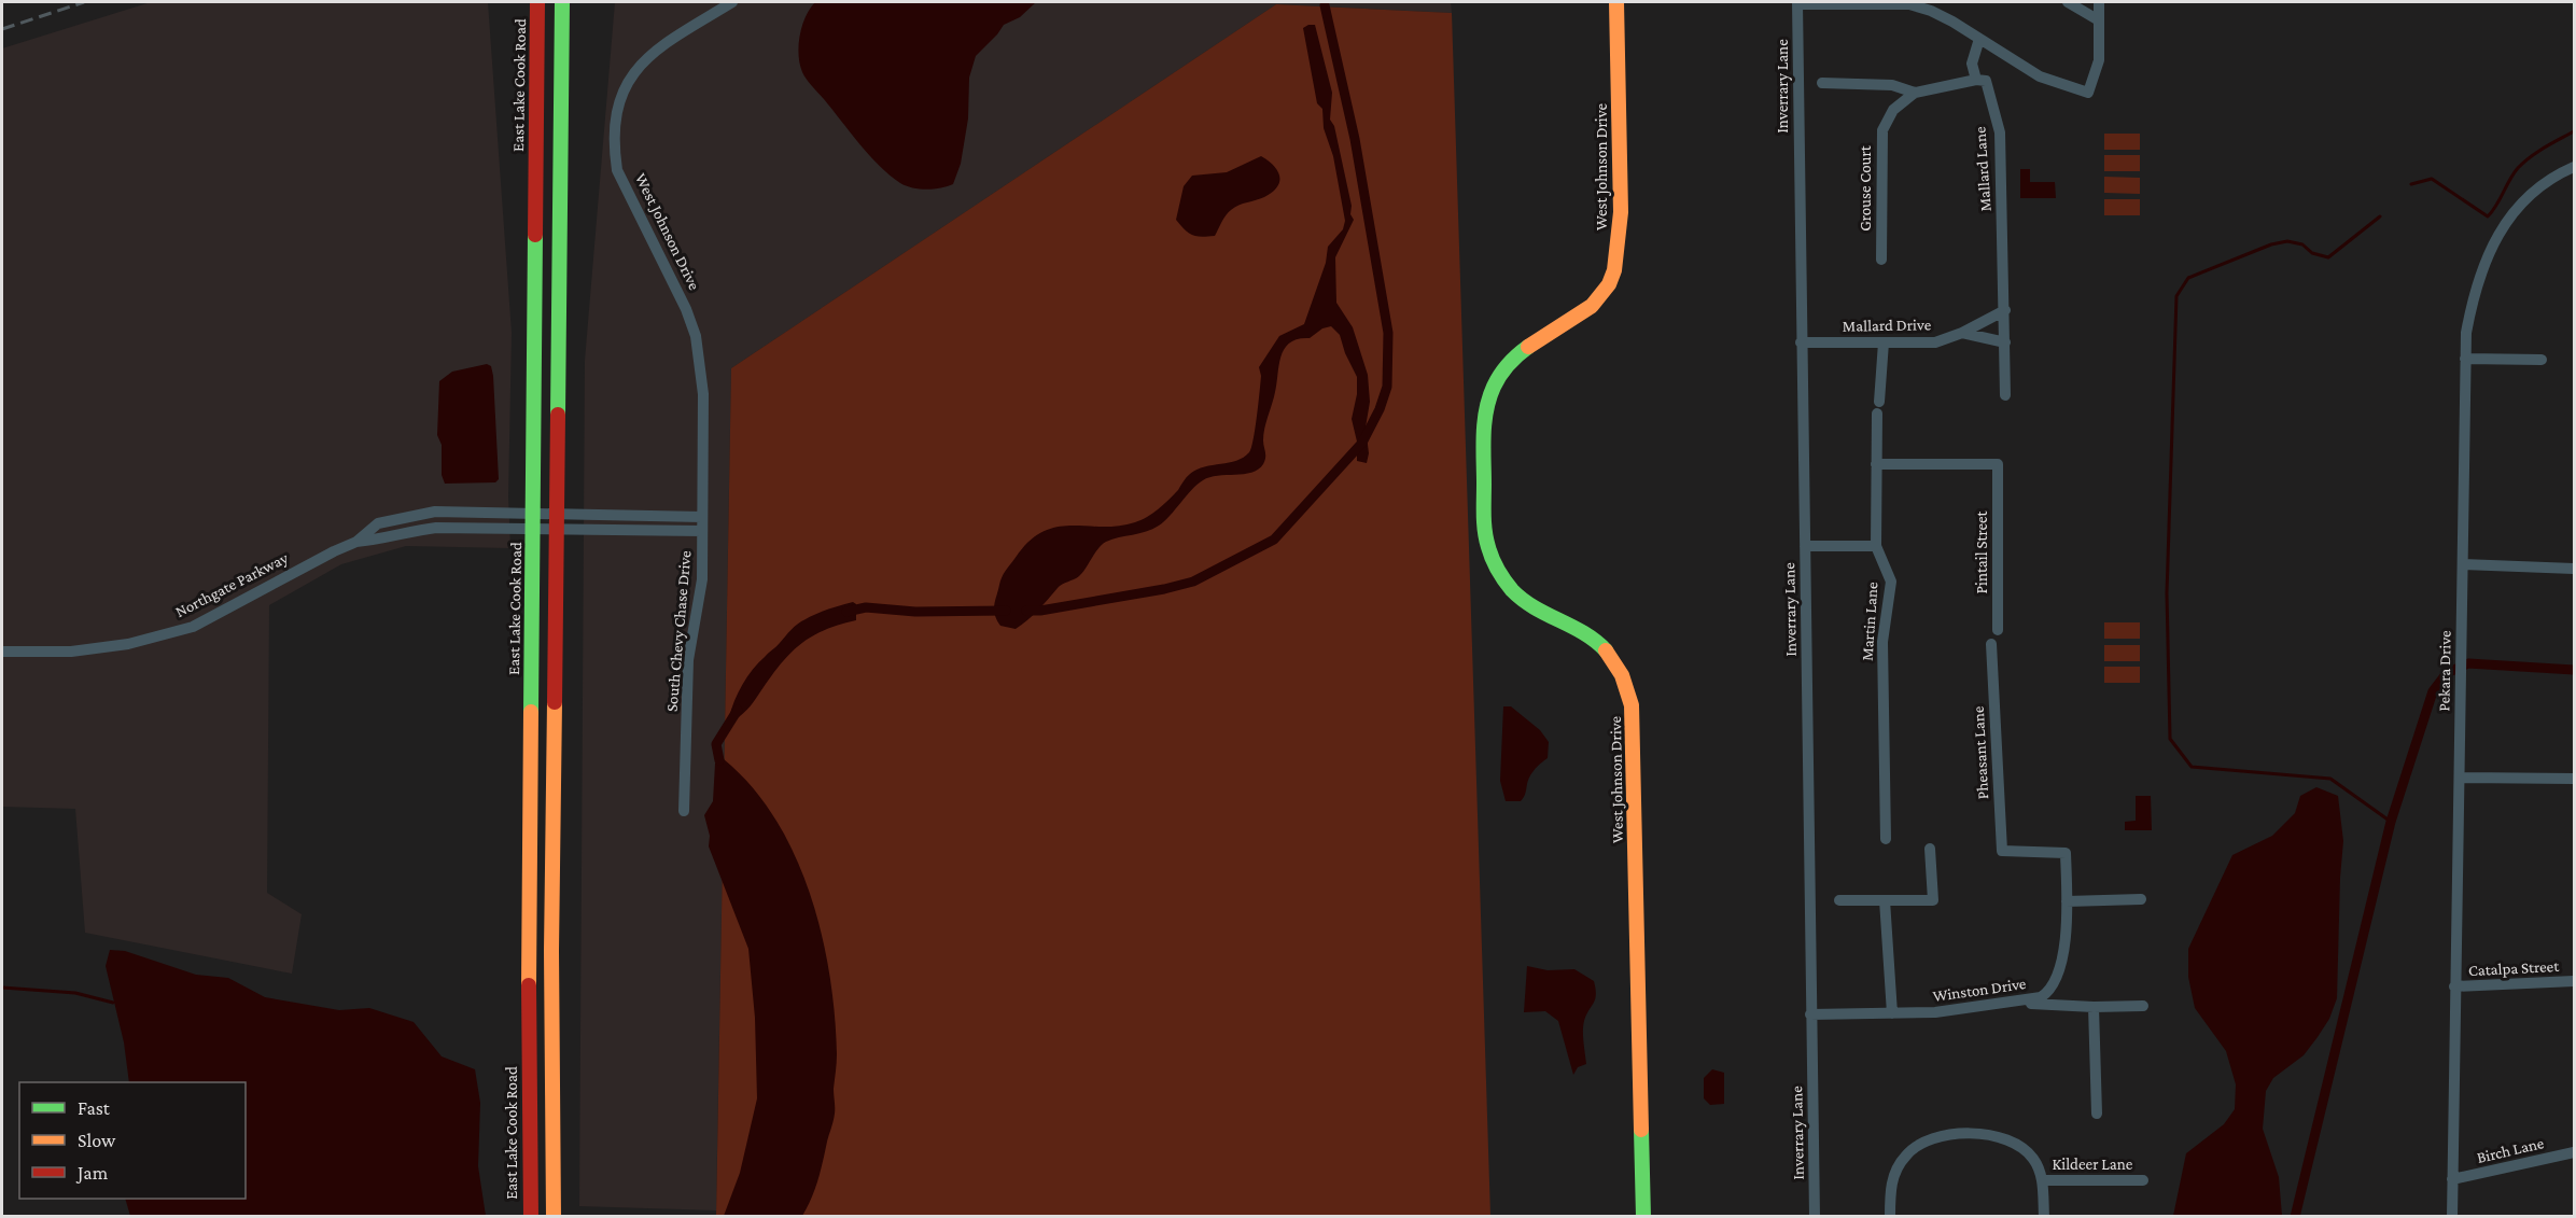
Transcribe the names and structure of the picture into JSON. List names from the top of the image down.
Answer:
{
  "streets": {
    "main road": ["East Lake Cook Road", "West Johnson Drive"],
    "street": [
      "Inverrary Lane",
      "Mallard Lane",
      "Grouse Court",
      "Mallard Drive",
      "Pintail Street",
      "Northgate Parkway",
      "Martin Lane",
      "South Chevy Chase Drive",
      "Pekara Drive",
      "Pheasant Lane",
      "Catalpa Street",
      "Winston Drive",
      "Birch Lane",
      "Kildeer Lane"
    ]
  },
  "crossings": [
    ["East Lake Cook Road", "Northgate Parkway"],
    ["Inverrary Lane", "Mallard Drive"],
    ["Inverrary Lane", "Winston Drive"],
    ["West Johnson Drive", "Northgate Parkway"],
    ["West Johnson Drive", "South Chevy Chase Drive"],
    ["Mallard Lane", "Mallard Drive"],
    ["Mallard Drive", "Martin Lane"],
    ["Pintail Street", "Martin Lane"],
    ["Northgate Parkway", "South Chevy Chase Drive"],
    ["Pekara Drive", "Catalpa Street"],
    ["Pekara Drive", "Birch Lane"],
    ["Pheasant Lane", "Winston Drive"]
  ],
  "legend": ["Fast", "Slow", "Jam"]
}
